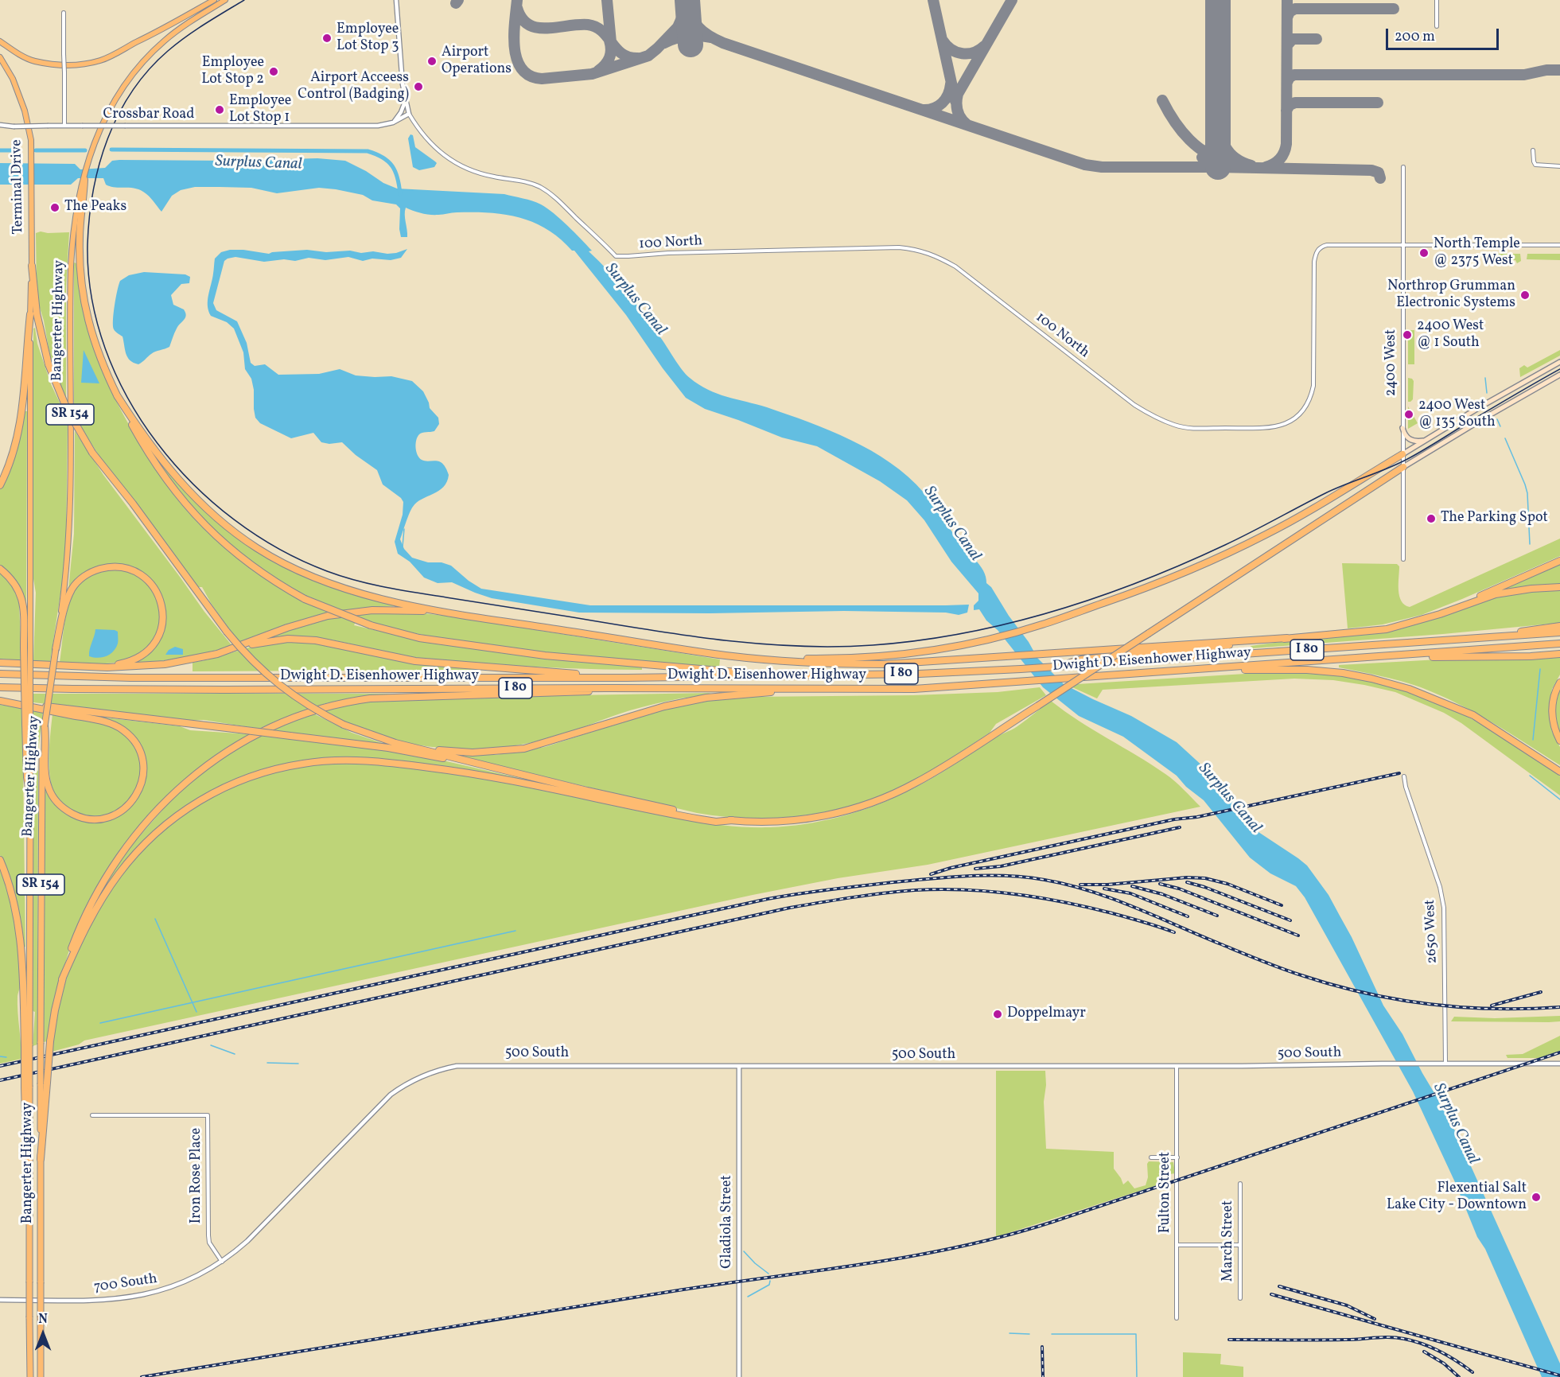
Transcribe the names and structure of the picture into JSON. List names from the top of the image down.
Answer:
{
  "streets": {
    "highway": [
      "Bangerter Highway",
      "SR 154",
      "I 80",
      "Dwight D. Eisenhower Highway"
    ],
    "main road": ["Terminal Drive"],
    "street": [
      "Crossbar Road",
      "100 North",
      "2400 West",
      "2650 West",
      "500 South",
      "Iron Rose Place",
      "Fulton Street",
      "Gladiola Street",
      "March Street",
      "700 South"
    ]
  },
  "crossings": [
    ["Crossbar Road", "100 North"],
    ["Terminal Drive", "Bangerter Highway"],
    ["100 North", "2400 West"],
    ["2650 West", "500 South"],
    ["500 South", "Fulton Street"],
    ["500 South", "Gladiola Street"],
    ["500 South", "700 South"],
    ["Iron Rose Place", "700 South"]
  ],
  "water": ["Surplus Canal"],
  "places": [
    "Employee Lot Stop 3",
    "Airport Operations",
    "Employee Lot Stop 2",
    "Airport Acceess Control (Badging)",
    "Employee Lot Stop 1",
    "The Peaks",
    "North Temple @ 2375 West",
    "Northrop Grumman Electronic Systems",
    "2400 West @ 1 South",
    "2400 West @ 135 South",
    "The Parking Spot",
    "Doppelmayr",
    "Flexential Salt Lake City - Downtown"
  ],
  "scale_bar": "200 m",
  "north": "top"
}
